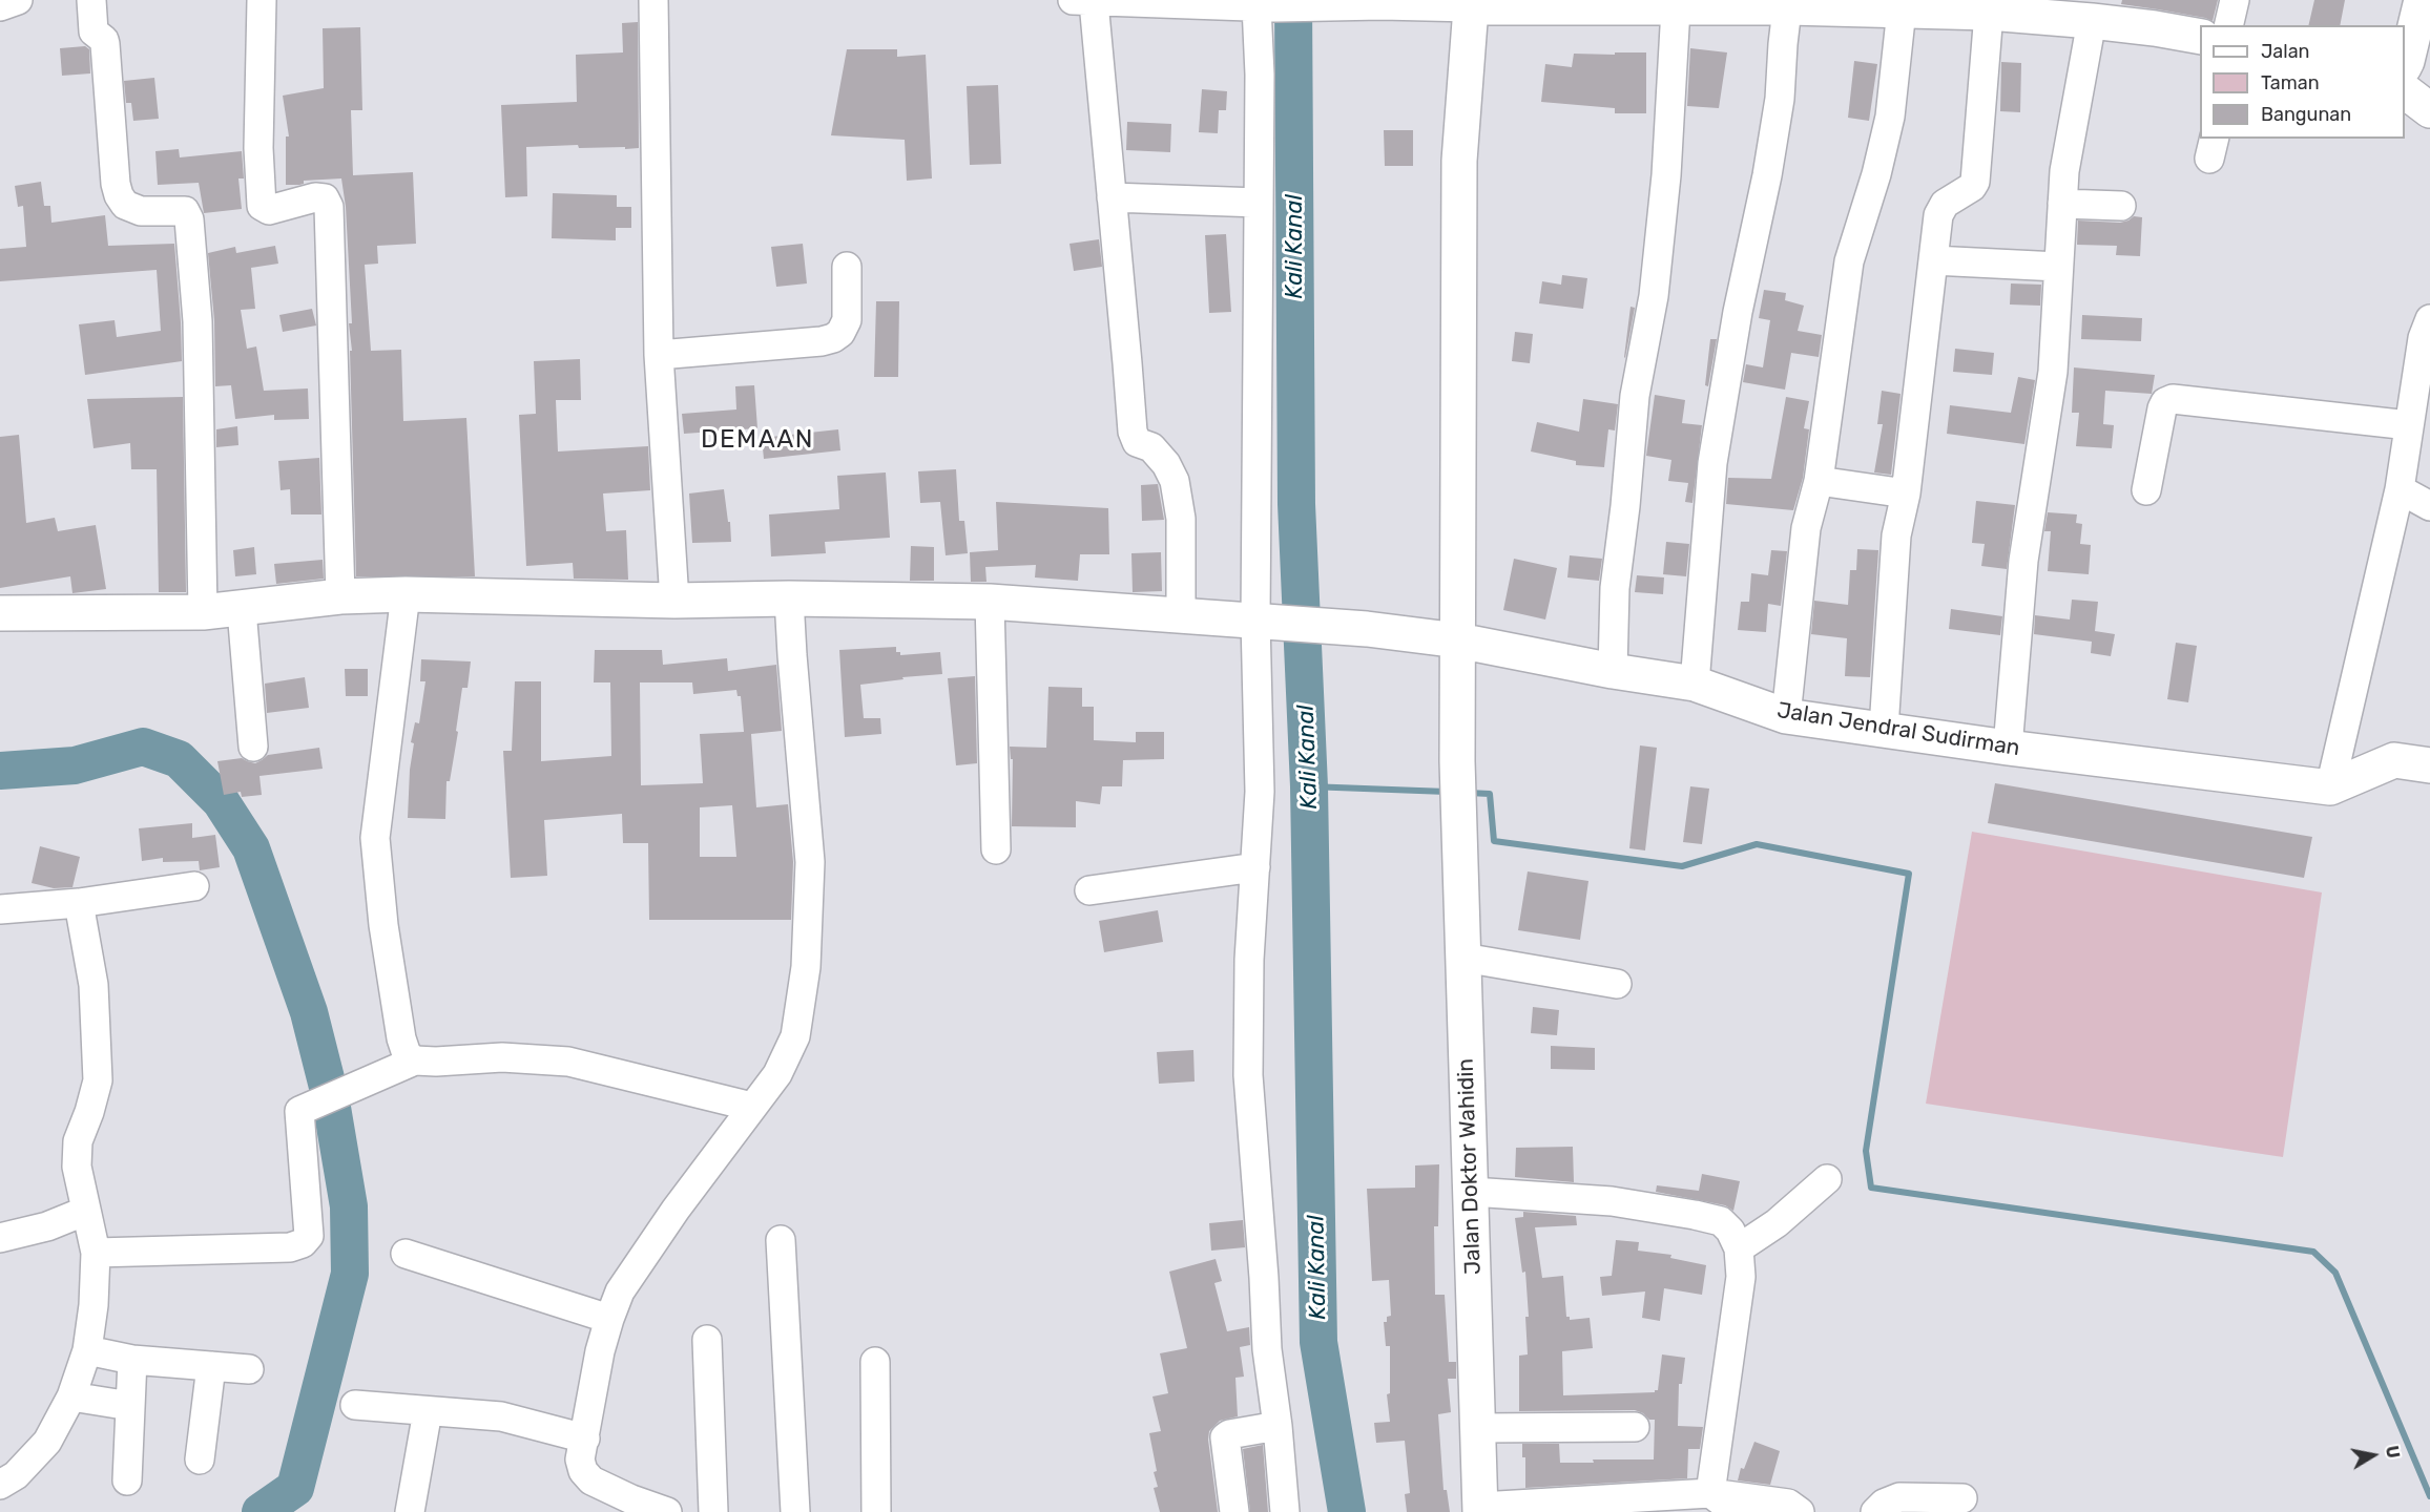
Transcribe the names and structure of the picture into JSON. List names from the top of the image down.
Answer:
{
  "streets": {
    "main road": ["Jalan Jendral Sudirman", "Jalan Doktor Wahidin"]
  },
  "crossings": [
    ["Jalan Jendral Sudirman", "Jalan Doktor Wahidin"]
  ],
  "districts": ["DEMAAN"],
  "water": ["Kali Kanal"],
  "legend": ["Jalan", "Taman", "Bangunan"],
  "north": "right"
}
